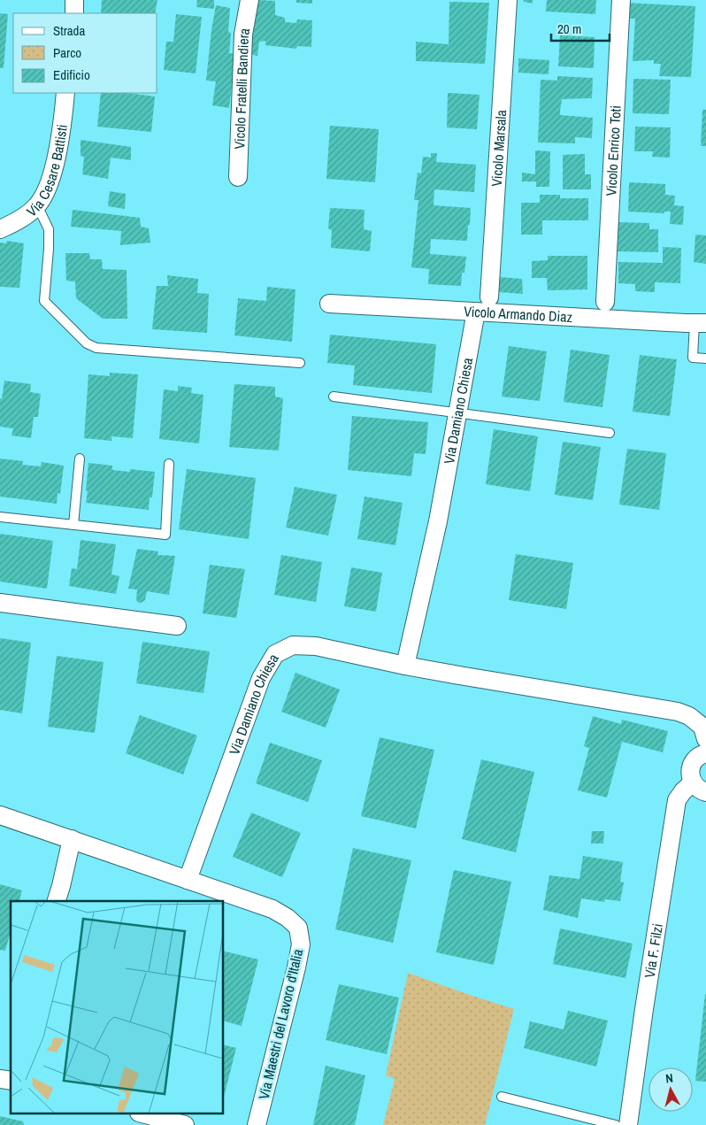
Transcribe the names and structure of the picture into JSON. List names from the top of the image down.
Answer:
{
  "streets": {
    "street": [
      "Vicolo Fratelli Bandiera",
      "Vicolo Marsala",
      "Vicolo Enrico Toti",
      "Via Cesare Battisti",
      "Vicolo Armando Diaz",
      "Via Damiano Chiesa",
      "Via F. Filzi",
      "Via Maestri del Lavoro d'Italia"
    ]
  },
  "crossings": [
    ["Vicolo Armando Diaz", "Via Damiano Chiesa"],
    ["Via Damiano Chiesa", "Via Maestri del Lavoro d'Italia"]
  ],
  "legend": ["Strada", "Parco", "Edificio"],
  "scale_bar": "20 m",
  "north": "top"
}
